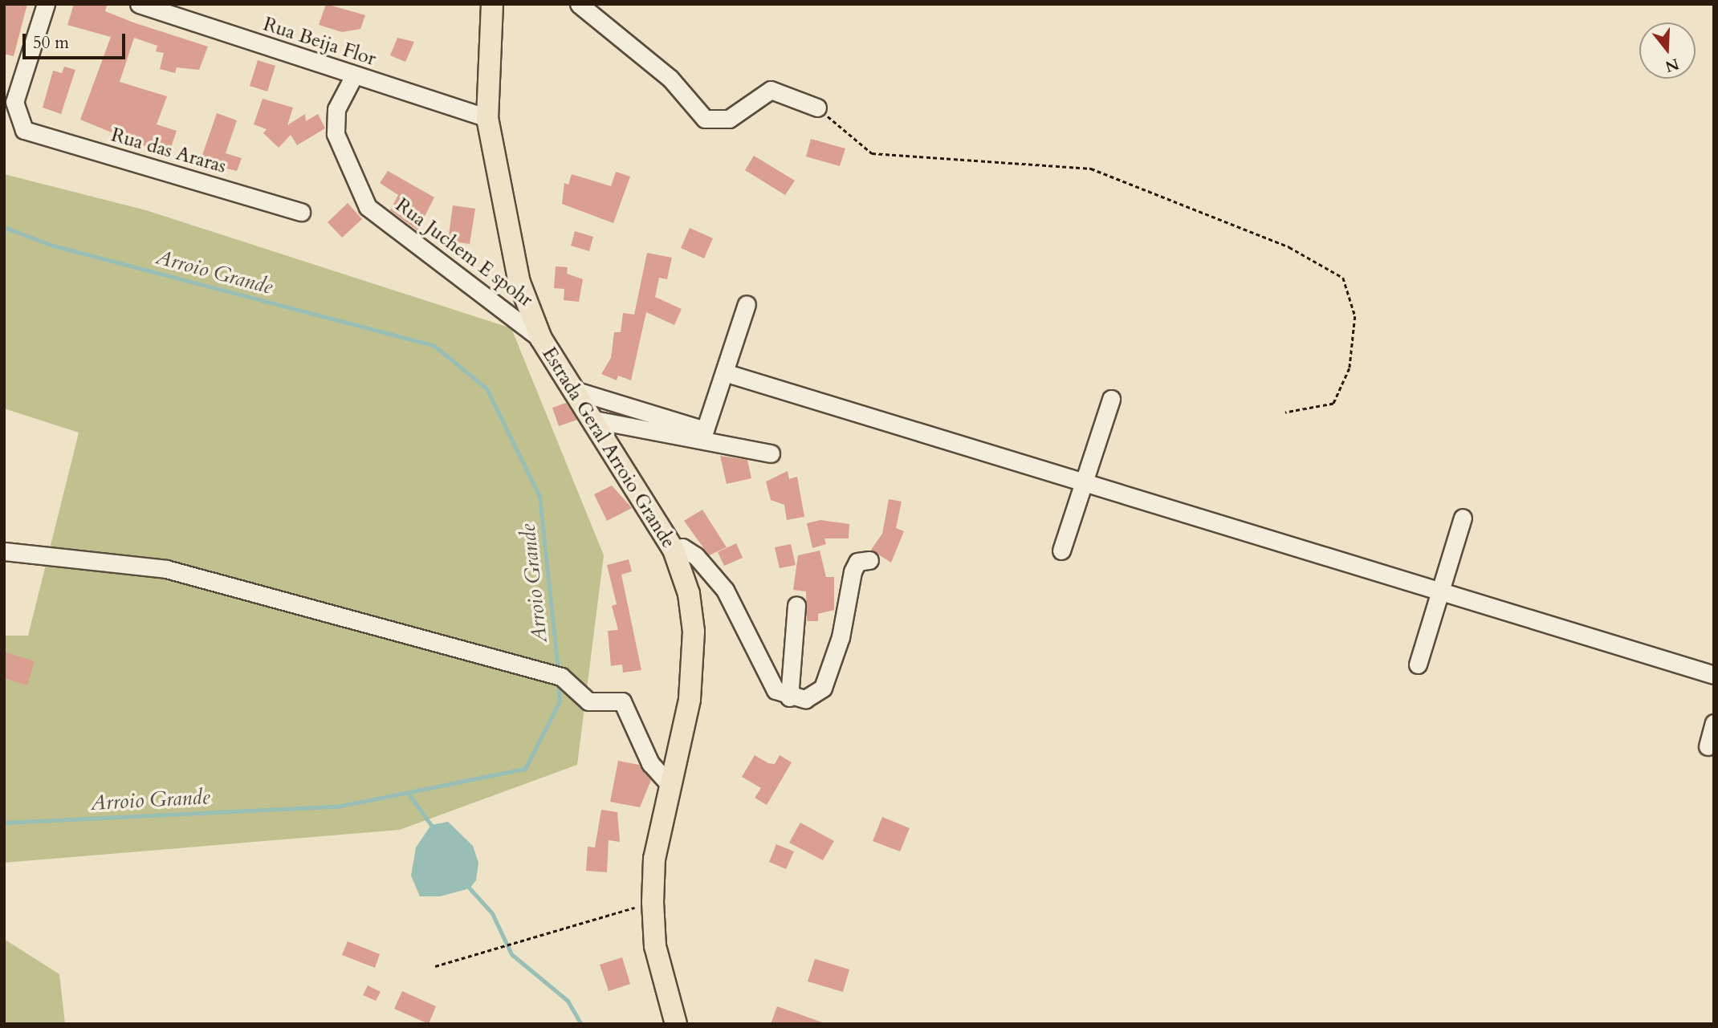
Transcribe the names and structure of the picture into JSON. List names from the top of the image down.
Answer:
{
  "streets": {
    "main road": ["Estrada Geral Arroio Grande"],
    "street": ["Rua Beija Flor", "Rua das Araras", "Rua Juchem E spohr"]
  },
  "crossings": [
    ["Rua Beija Flor", "Rua Juchem E spohr"],
    ["Rua Beija Flor", "Estrada Geral Arroio Grande"],
    ["Rua Juchem E spohr", "Estrada Geral Arroio Grande"]
  ],
  "water": ["Arroio Grande"],
  "scale_bar": "50 m",
  "north": "bottom"
}
